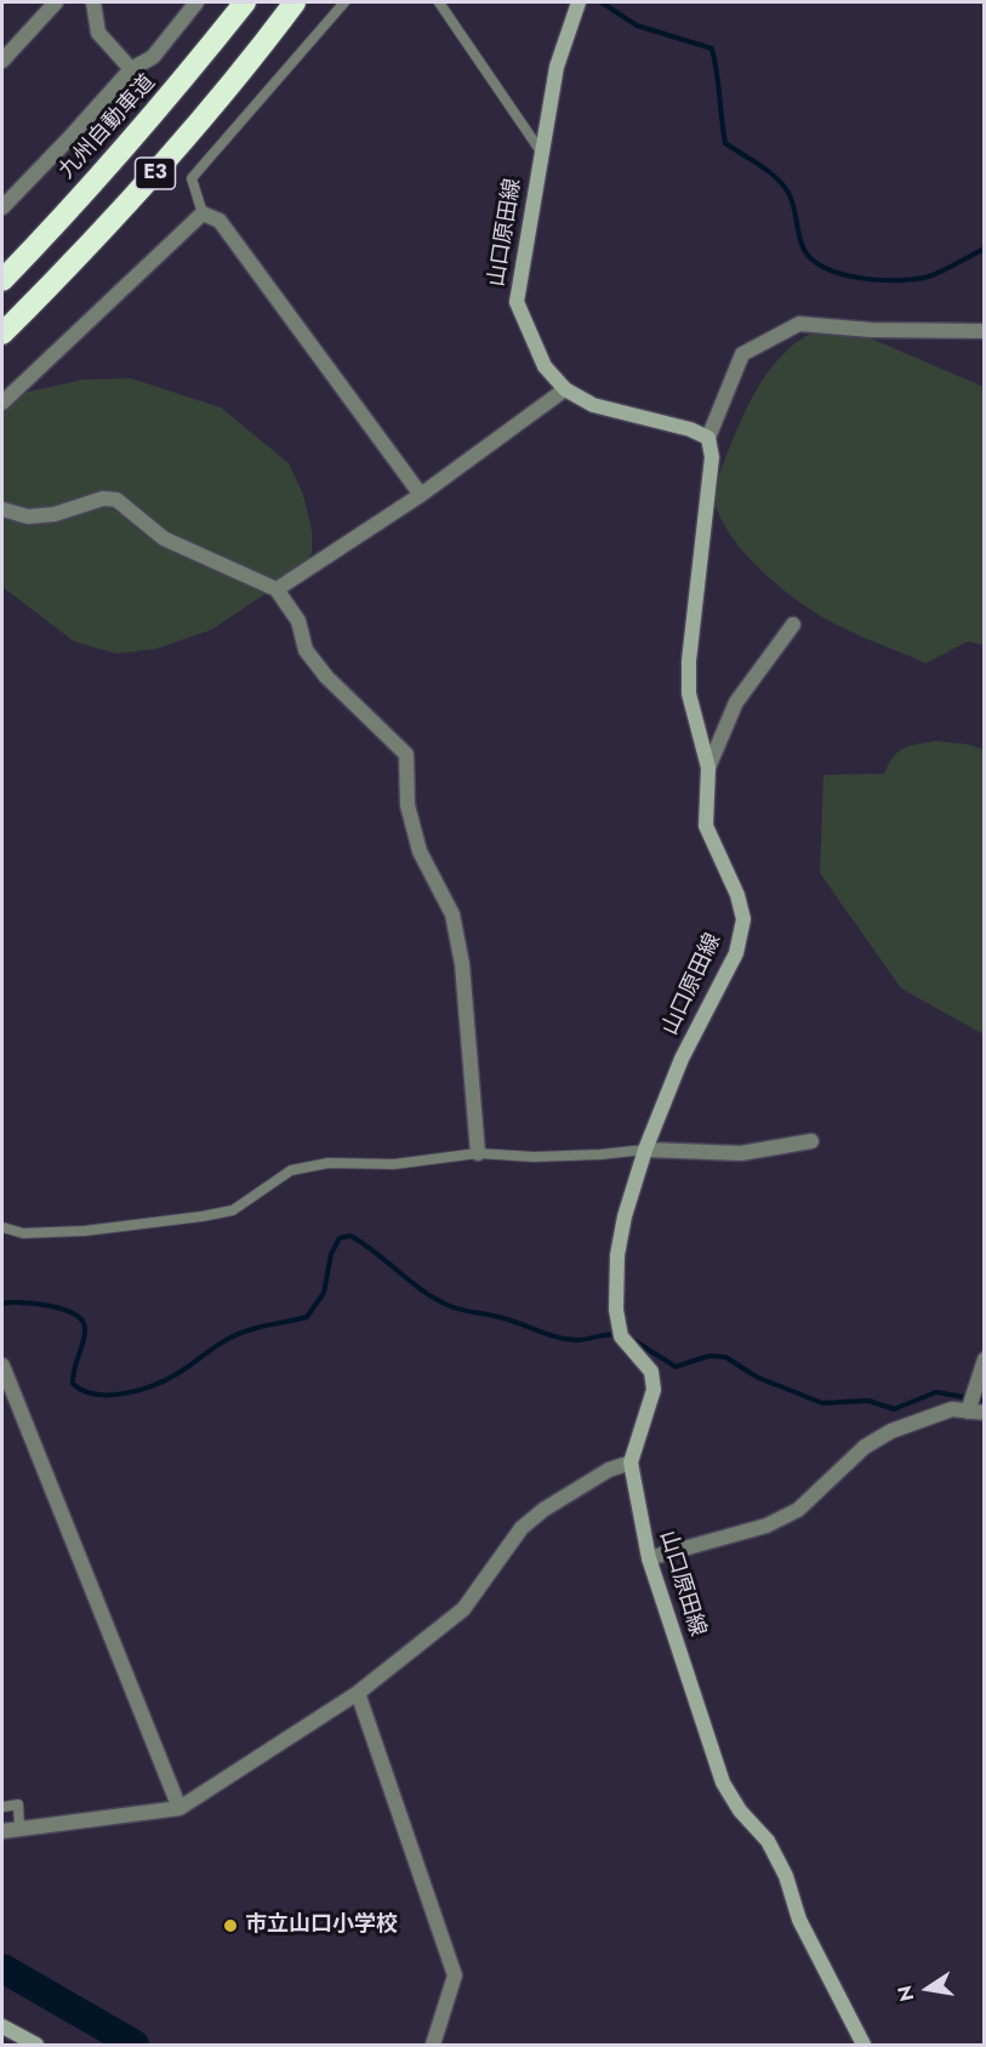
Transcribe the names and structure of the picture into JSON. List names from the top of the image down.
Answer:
{
  "streets": {
    "highway": ["九州自動車道", "E3"],
    "main road": ["山口原田線"]
  },
  "places": ["市立山口小学校"],
  "north": "left"
}
